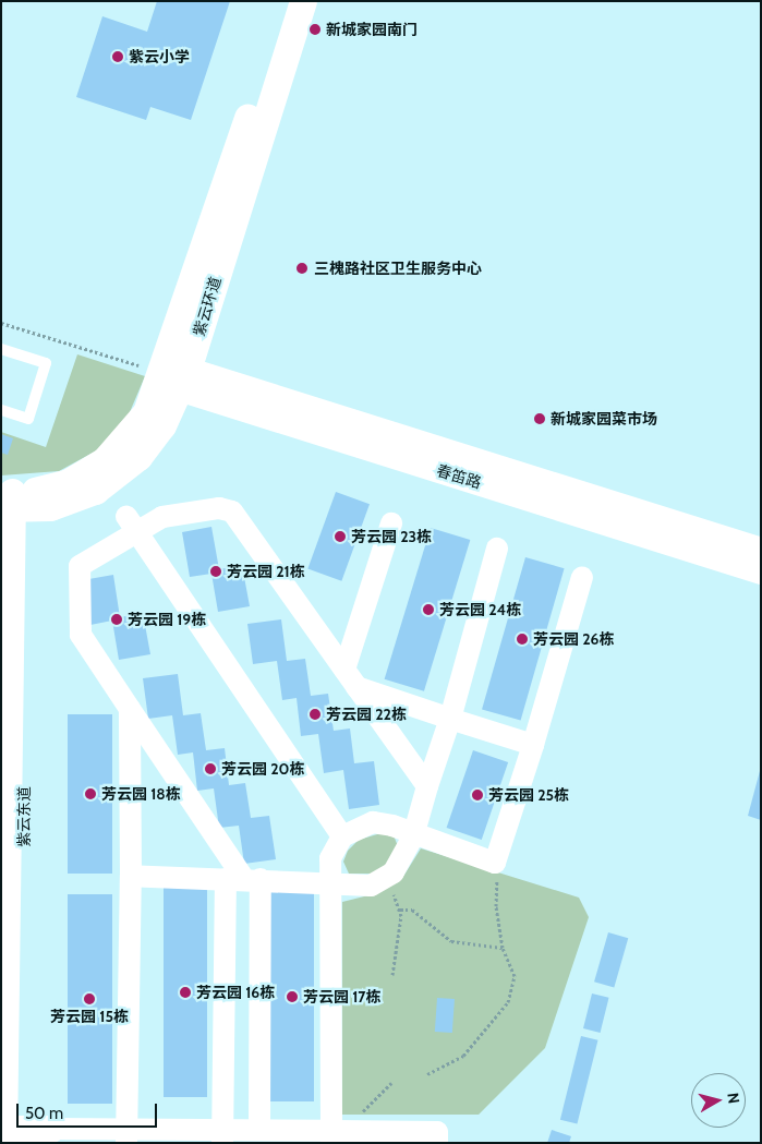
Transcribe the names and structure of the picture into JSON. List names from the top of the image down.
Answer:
{
  "streets": {
    "street": ["紫云环道", "春笛路", "紫云东道"]
  },
  "crossings": [
    ["紫云环道", "春笛路"],
    ["紫云环道", "紫云东道"]
  ],
  "places": [
    "新城家园南门",
    "紫云小学",
    "三槐路社区卫生服务中心",
    "新城家园菜市场",
    "芳云园 23栋",
    "芳云园 21栋",
    "芳云园 24栋",
    "芳云园 19栋",
    "芳云园 26栋",
    "芳云园 22栋",
    "芳云园 20栋",
    "芳云园 18栋",
    "芳云园 25栋",
    "芳云园 16栋",
    "芳云园 17栋",
    "芳云园 15栋"
  ],
  "scale_bar": "50 m",
  "north": "right"
}
